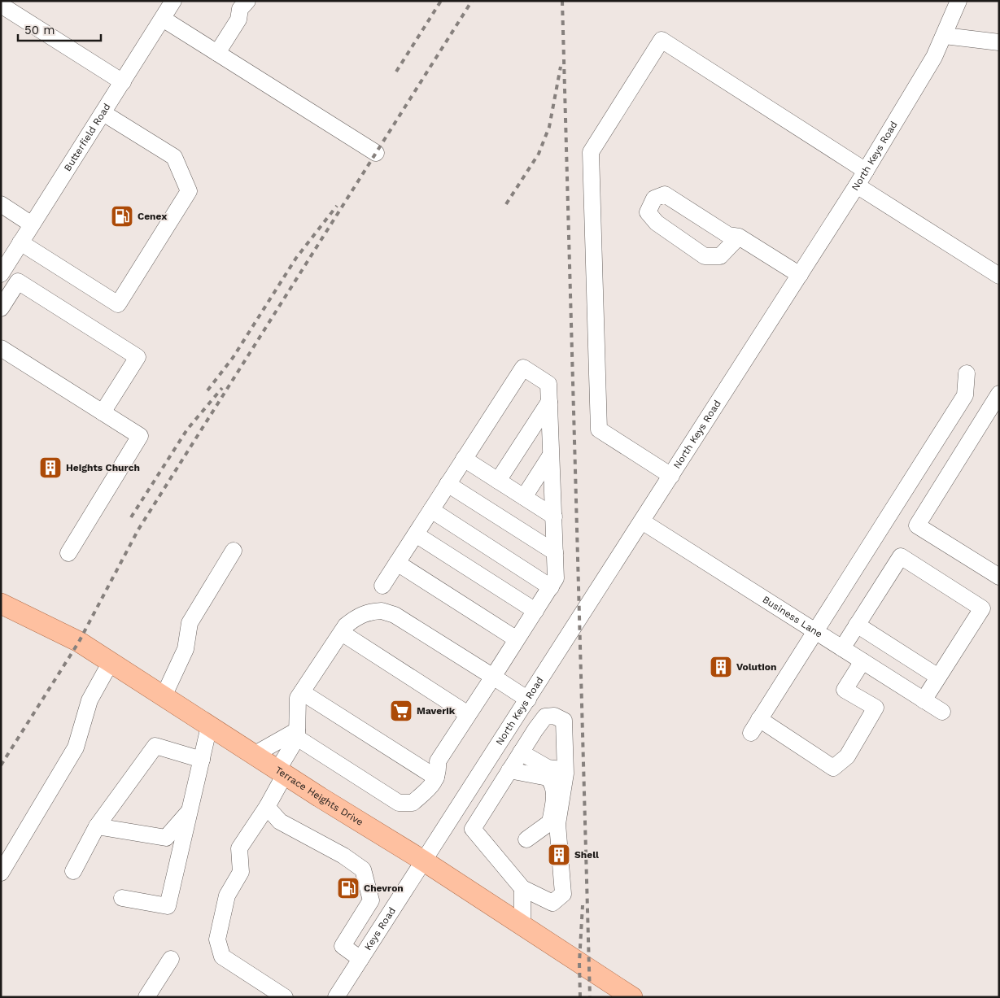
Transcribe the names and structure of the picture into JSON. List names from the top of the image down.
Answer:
{
  "streets": {
    "main road": ["Terrace Heights Drive"],
    "street": [
      "Butterfield Road",
      "North Keys Road",
      "Business Lane",
      "Keys Road"
    ]
  },
  "crossings": [
    ["North Keys Road", "Business Lane"],
    ["North Keys Road", "Terrace Heights Drive"],
    ["North Keys Road", "Keys Road"],
    ["Terrace Heights Drive", "Keys Road"]
  ],
  "places": {
    "fuel station": ["Cenex", "Chevron"],
    "building": ["Heights Church", "Volution", "Shell"],
    "supermarket": ["Maverik"]
  },
  "scale_bar": "50 m"
}
